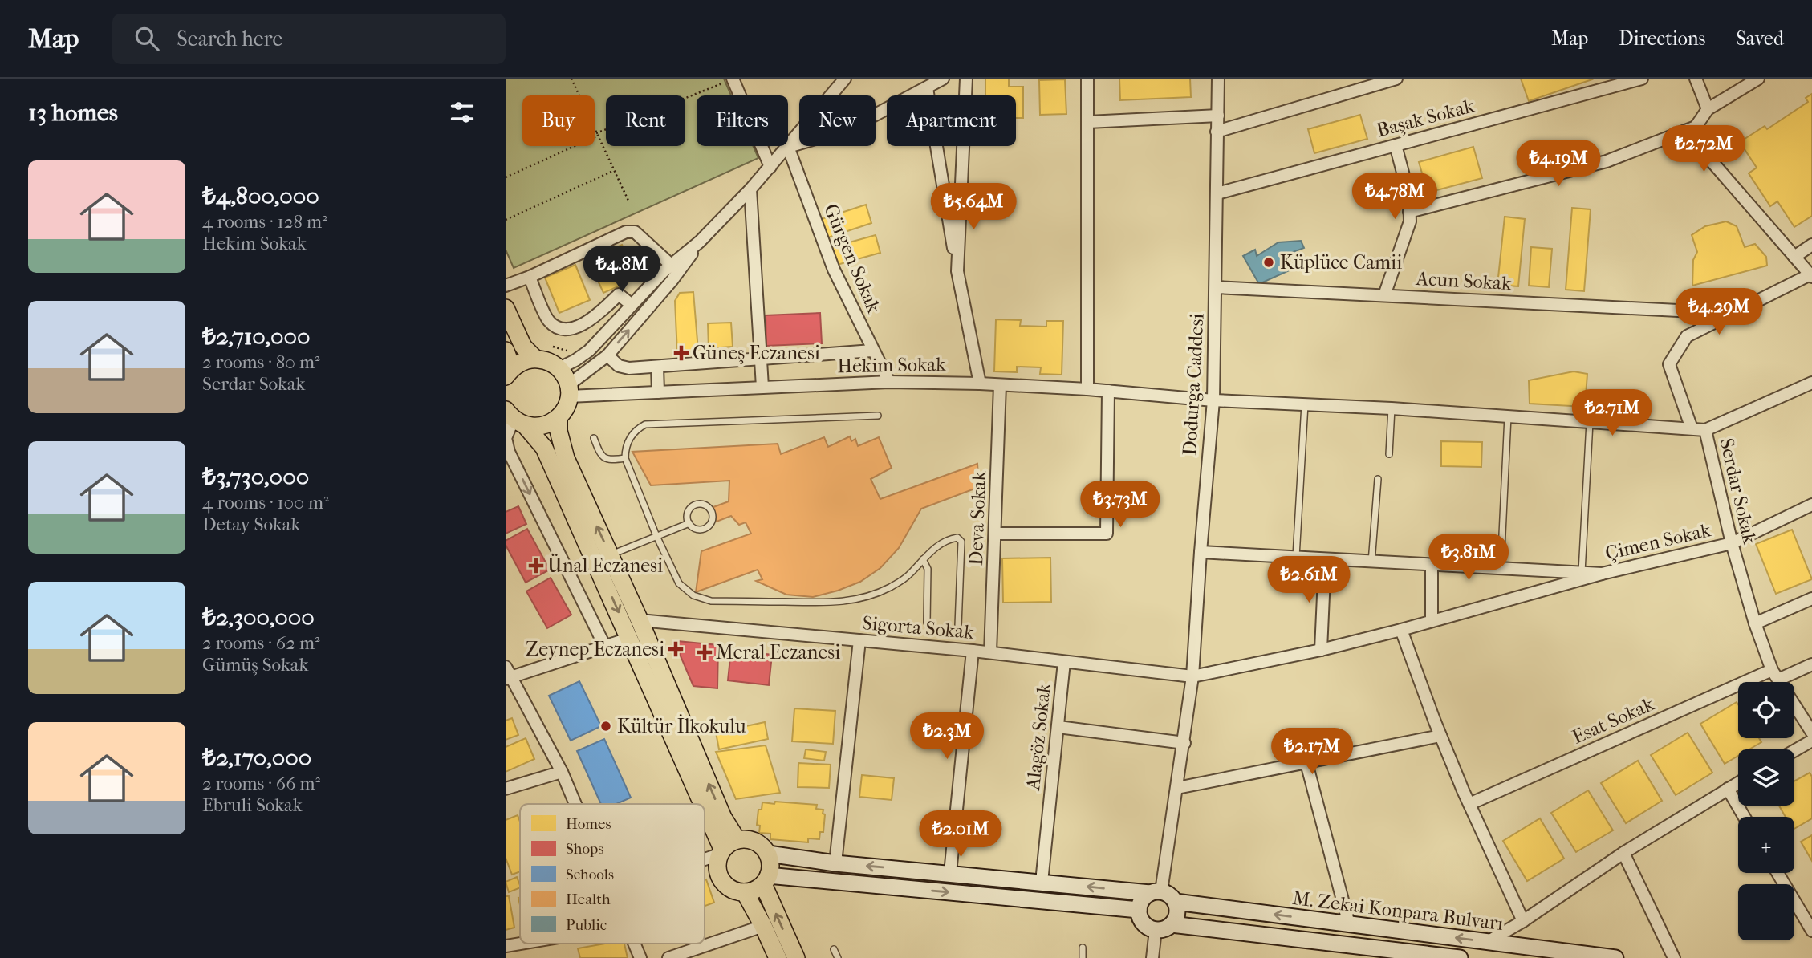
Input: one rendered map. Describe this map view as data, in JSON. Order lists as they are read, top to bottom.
{
  "streets": {
    "main road": ["M. Zekai Konpara Bulvarı"],
    "street": [
      "Başak Sokak",
      "Gürgen Sokak",
      "Acun Sokak",
      "Hekim Sokak",
      "Dodurga Caddesi",
      "Serdar Sokak",
      "Deva Sokak",
      "Çimen Sokak",
      "Sigorta Sokak",
      "Esat Sokak",
      "Alagöz Sokak"
    ]
  },
  "crossings": [
    ["Başak Sokak", "Dodurga Caddesi"],
    ["Gürgen Sokak", "Hekim Sokak"],
    ["Acun Sokak", "Dodurga Caddesi"],
    ["Hekim Sokak", "Dodurga Caddesi"],
    ["Hekim Sokak", "Serdar Sokak"],
    ["Hekim Sokak", "Deva Sokak"],
    ["Dodurga Caddesi", "Serdar Sokak"],
    ["Dodurga Caddesi", "Çimen Sokak"],
    ["Dodurga Caddesi", "Sigorta Sokak"],
    ["Dodurga Caddesi", "M. Zekai Konpara Bulvarı"],
    ["Serdar Sokak", "Çimen Sokak"],
    ["Serdar Sokak", "Esat Sokak"],
    ["Deva Sokak", "Sigorta Sokak"],
    ["Çimen Sokak", "Sigorta Sokak"],
    ["Sigorta Sokak", "Alagöz Sokak"]
  ],
  "places": {
    "other": ["Küplüce Camii", "Kültür İlkokulu"],
    "health": [
      "Güneş Eczanesi",
      "Ünal Eczanesi",
      "Zeynep Eczanesi",
      "Meral Eczanesi"
    ]
  },
  "legend": [
    "Homes",
    "Shops",
    "Schools",
    "Health",
    "Public"
  ],
  "page": {
    "header": "Map",
    "search": "Search here",
    "nav": ["Map", "Directions", "Saved"],
    "heading": "13 homes",
    "chip": [
      "Buy",
      "Rent",
      "Filters",
      "New",
      "Apartment"
    ],
    "price": [
      "₺2.72M",
      "₺4.19M",
      "₺4.78M",
      "₺5.64M",
      "₺4.8M",
      "₺4.29M",
      "₺2.71M",
      "₺3.73M",
      "₺3.81M",
      "₺2.61M",
      "₺2.3M",
      "₺2.17M",
      "₺2.01M"
    ],
    "list": [
      {
        "name": "₺4,800,000",
        "note": "4 rooms · 128 m² · Hekim Sokak"
      },
      {
        "name": "₺2,710,000",
        "note": "2 rooms · 80 m² · Serdar Sokak"
      },
      {
        "name": "₺3,730,000",
        "note": "4 rooms · 100 m² · Detay Sokak"
      },
      {
        "name": "₺2,300,000",
        "note": "2 rooms · 62 m² · Gümüş Sokak"
      },
      {
        "name": "₺2,170,000",
        "note": "2 rooms · 66 m² · Ebruli Sokak"
      }
    ],
    "map_buttons": ["+", "−"]
  }
}
